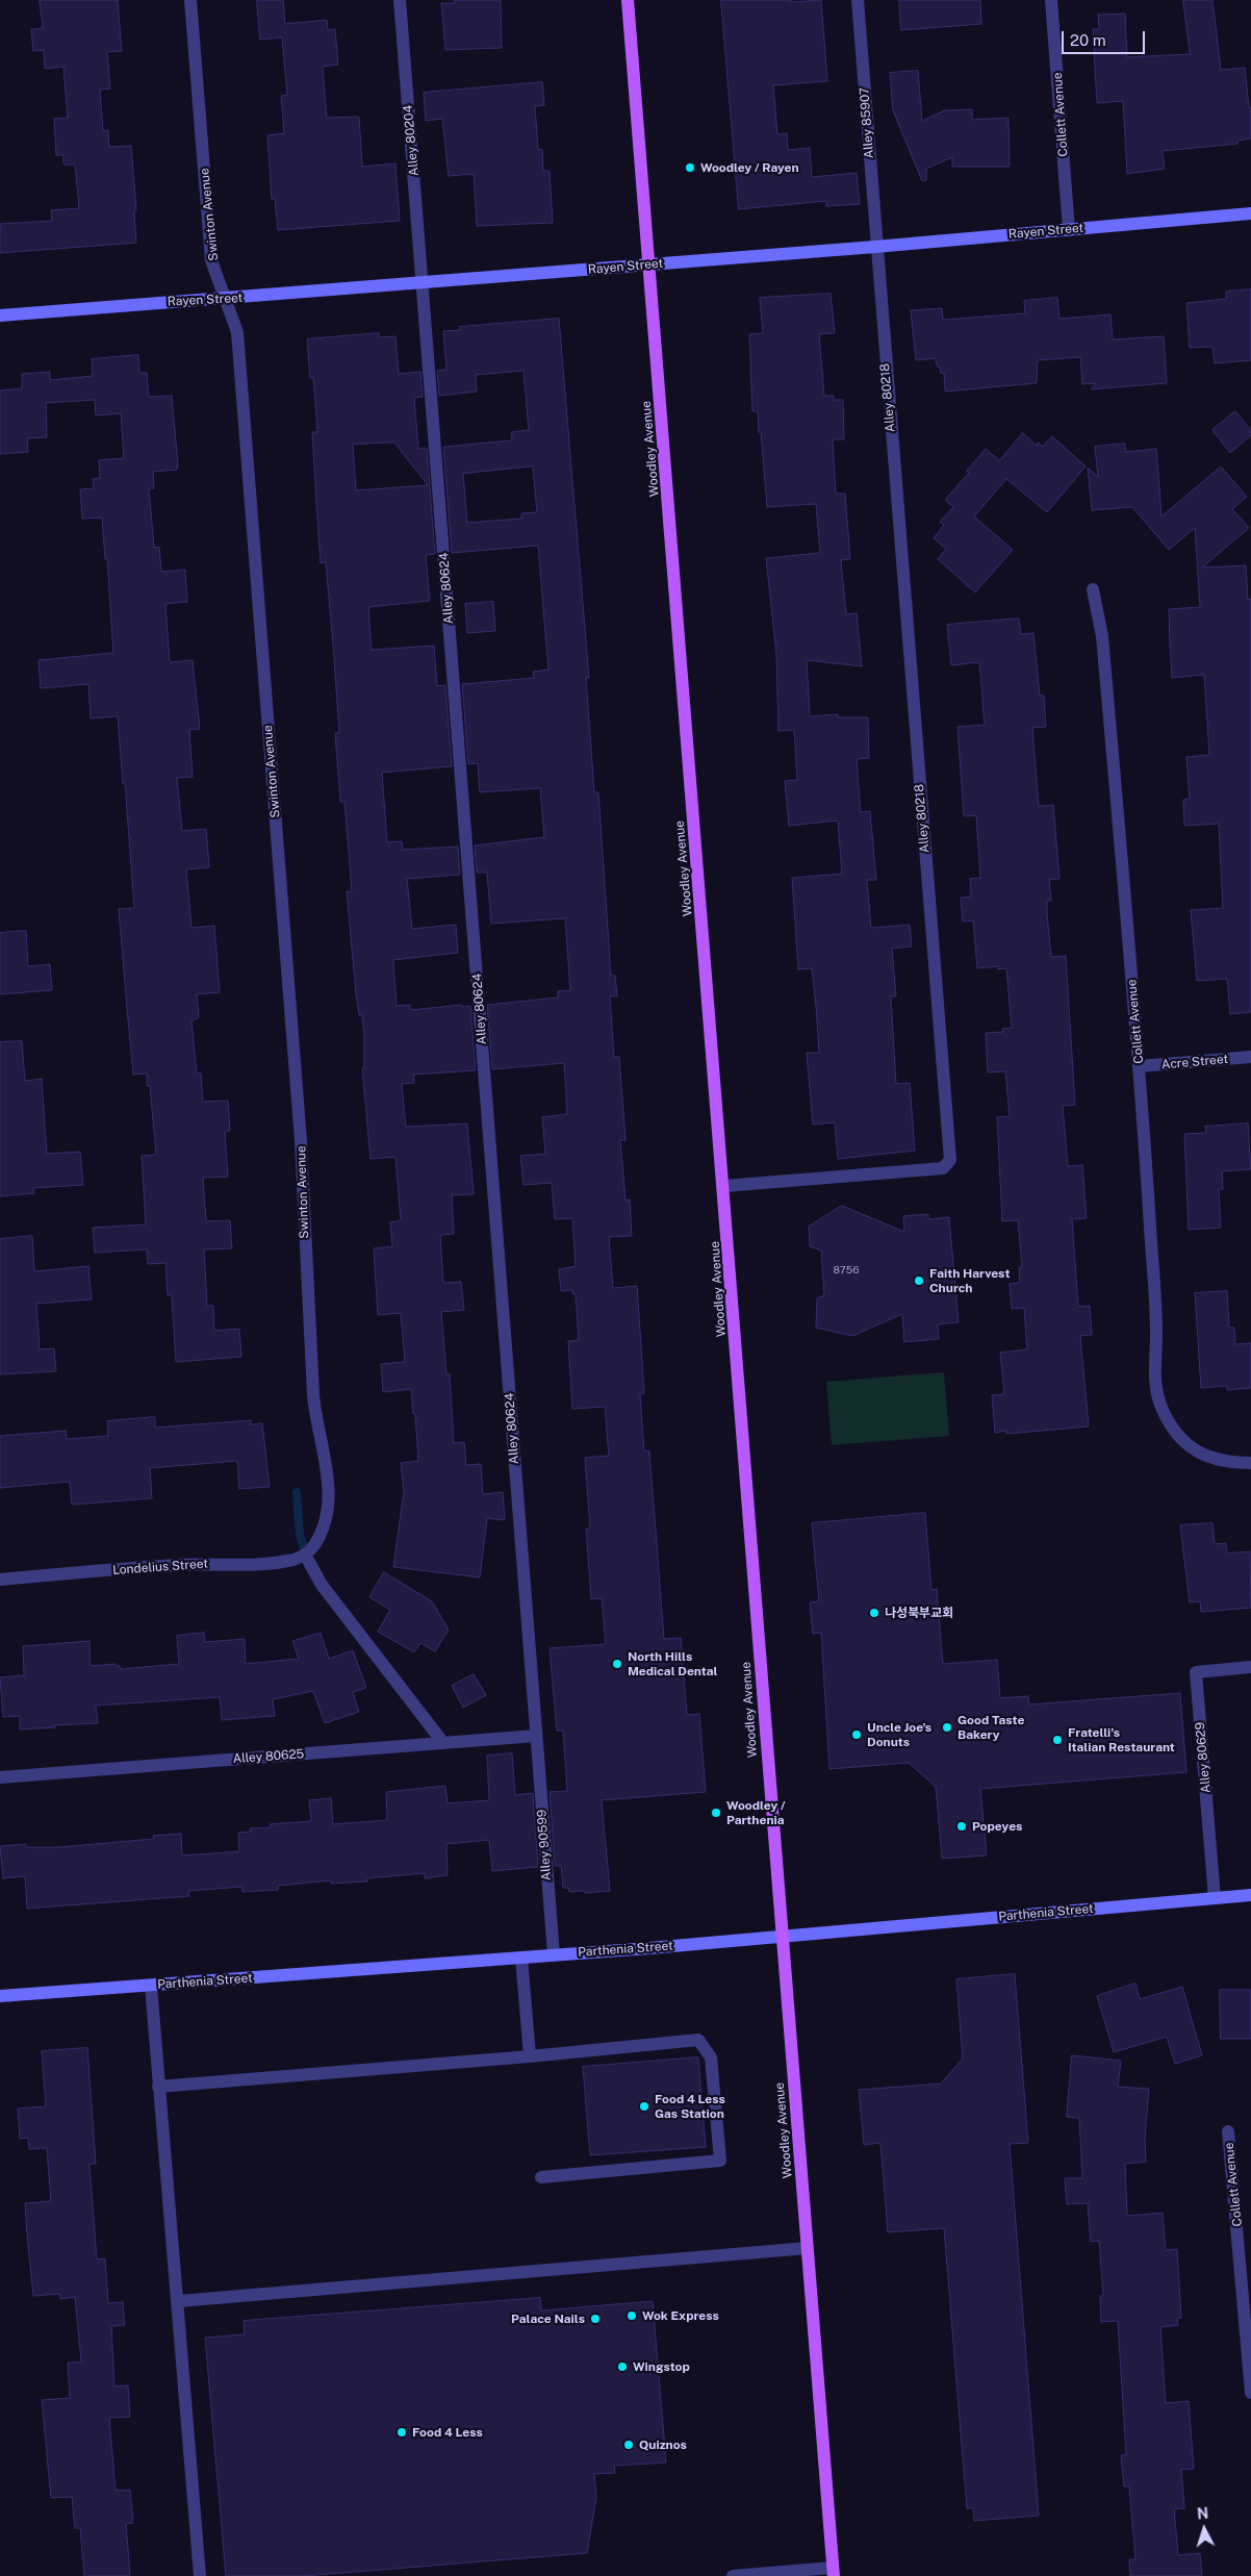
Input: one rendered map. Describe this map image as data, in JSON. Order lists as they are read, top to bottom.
{
  "streets": {
    "main road": ["Woodley Avenue"],
    "street": [
      "Collett Avenue",
      "Alley 85907",
      "Alley 80204",
      "Swinton Avenue",
      "Rayen Street",
      "Alley 80218",
      "Alley 80624",
      "Acre Street",
      "Londelius Street",
      "Alley 80625",
      "Alley 80629",
      "Alley 90599",
      "Parthenia Street"
    ]
  },
  "crossings": [
    ["Collett Avenue", "Rayen Street"],
    ["Collett Avenue", "Acre Street"],
    ["Alley 85907", "Rayen Street"],
    ["Alley 85907", "Alley 80218"],
    ["Alley 80204", "Rayen Street"],
    ["Alley 80204", "Alley 80624"],
    ["Swinton Avenue", "Rayen Street"],
    ["Swinton Avenue", "Londelius Street"],
    ["Rayen Street", "Alley 80218"],
    ["Rayen Street", "Woodley Avenue"],
    ["Rayen Street", "Alley 80624"],
    ["Alley 80218", "Woodley Avenue"],
    ["Woodley Avenue", "Parthenia Street"],
    ["Alley 80624", "Alley 80625"],
    ["Alley 80624", "Alley 90599"],
    ["Alley 80625", "Alley 90599"],
    ["Alley 80629", "Parthenia Street"],
    ["Alley 90599", "Parthenia Street"]
  ],
  "places": [
    "Woodley / Rayen",
    "Faith Harvest Church",
    "나성북부교회",
    "North Hills Medical Dental",
    "Good Taste Bakery",
    "Uncle Joe's Donuts",
    "Fratelli's Italian Restaurant",
    "Woodley / Parthenia",
    "Popeyes",
    "Food 4 Less Gas Station",
    "Wok Express",
    "Palace Nails",
    "Wingstop",
    "Food 4 Less",
    "Quiznos"
  ],
  "house_numbers": ["8756"],
  "scale_bar": "20 m",
  "north": "top"
}
